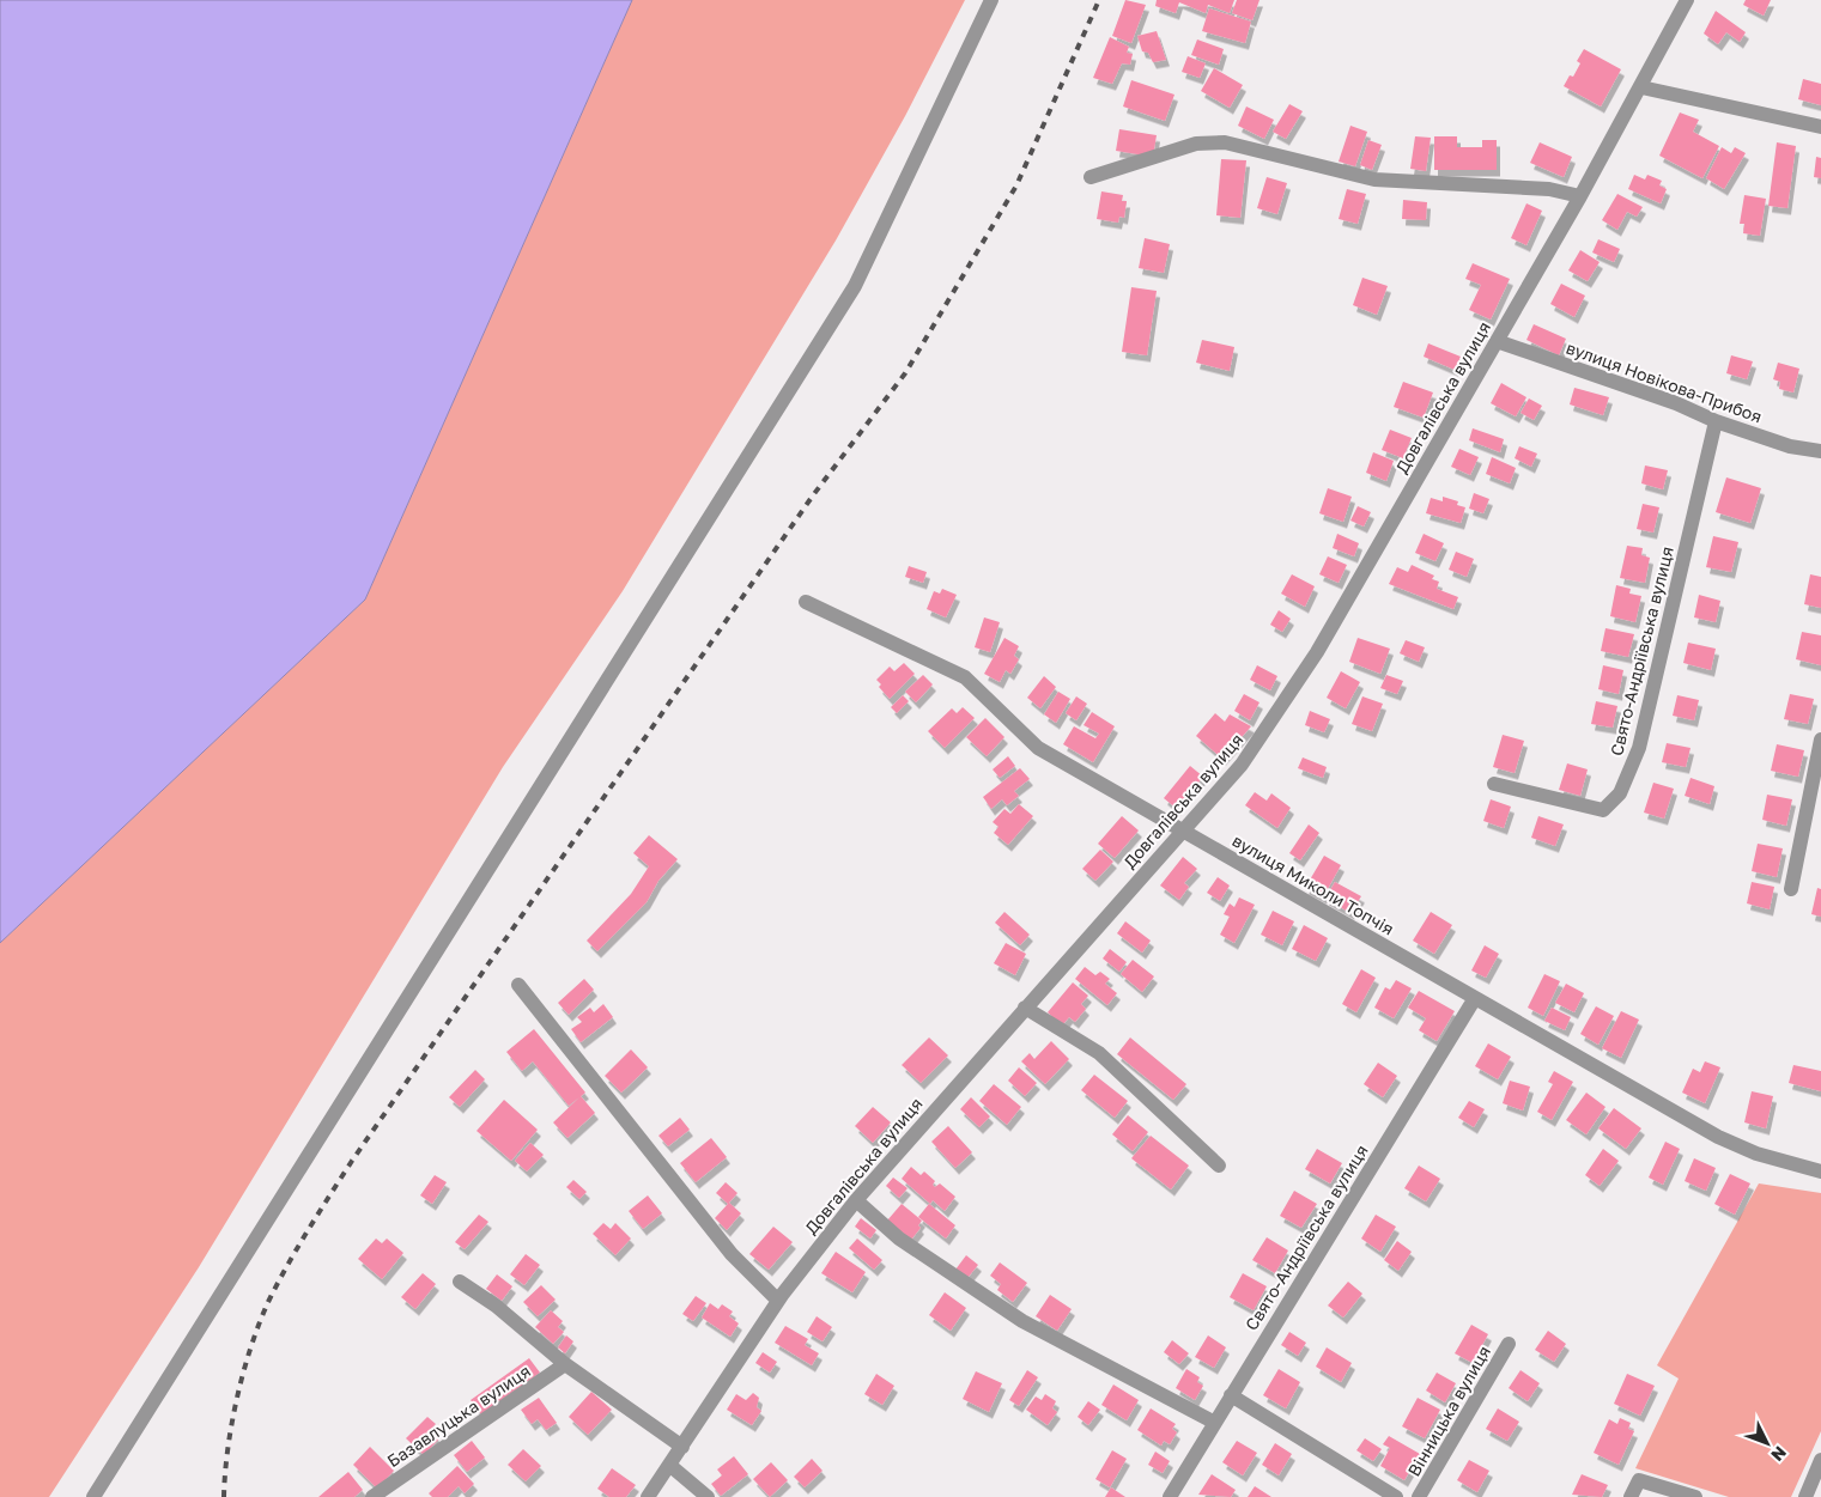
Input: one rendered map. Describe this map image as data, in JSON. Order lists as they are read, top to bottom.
{
  "streets": {
    "street": [
      "вулиця Новікова-Прибоя",
      "Довгалівська вулиця",
      "Свято-Андріївська вулиця",
      "вулиця Миколи Топчія",
      "Вінницька вулиця",
      "Базавлуцька вулиця"
    ]
  },
  "crossings": [
    ["вулиця Новікова-Прибоя", "Довгалівська вулиця"],
    ["вулиця Новікова-Прибоя", "Свято-Андріївська вулиця"],
    ["Довгалівська вулиця", "вулиця Миколи Топчія"],
    ["Свято-Андріївська вулиця", "вулиця Миколи Топчія"]
  ],
  "north": "bottom right"
}
